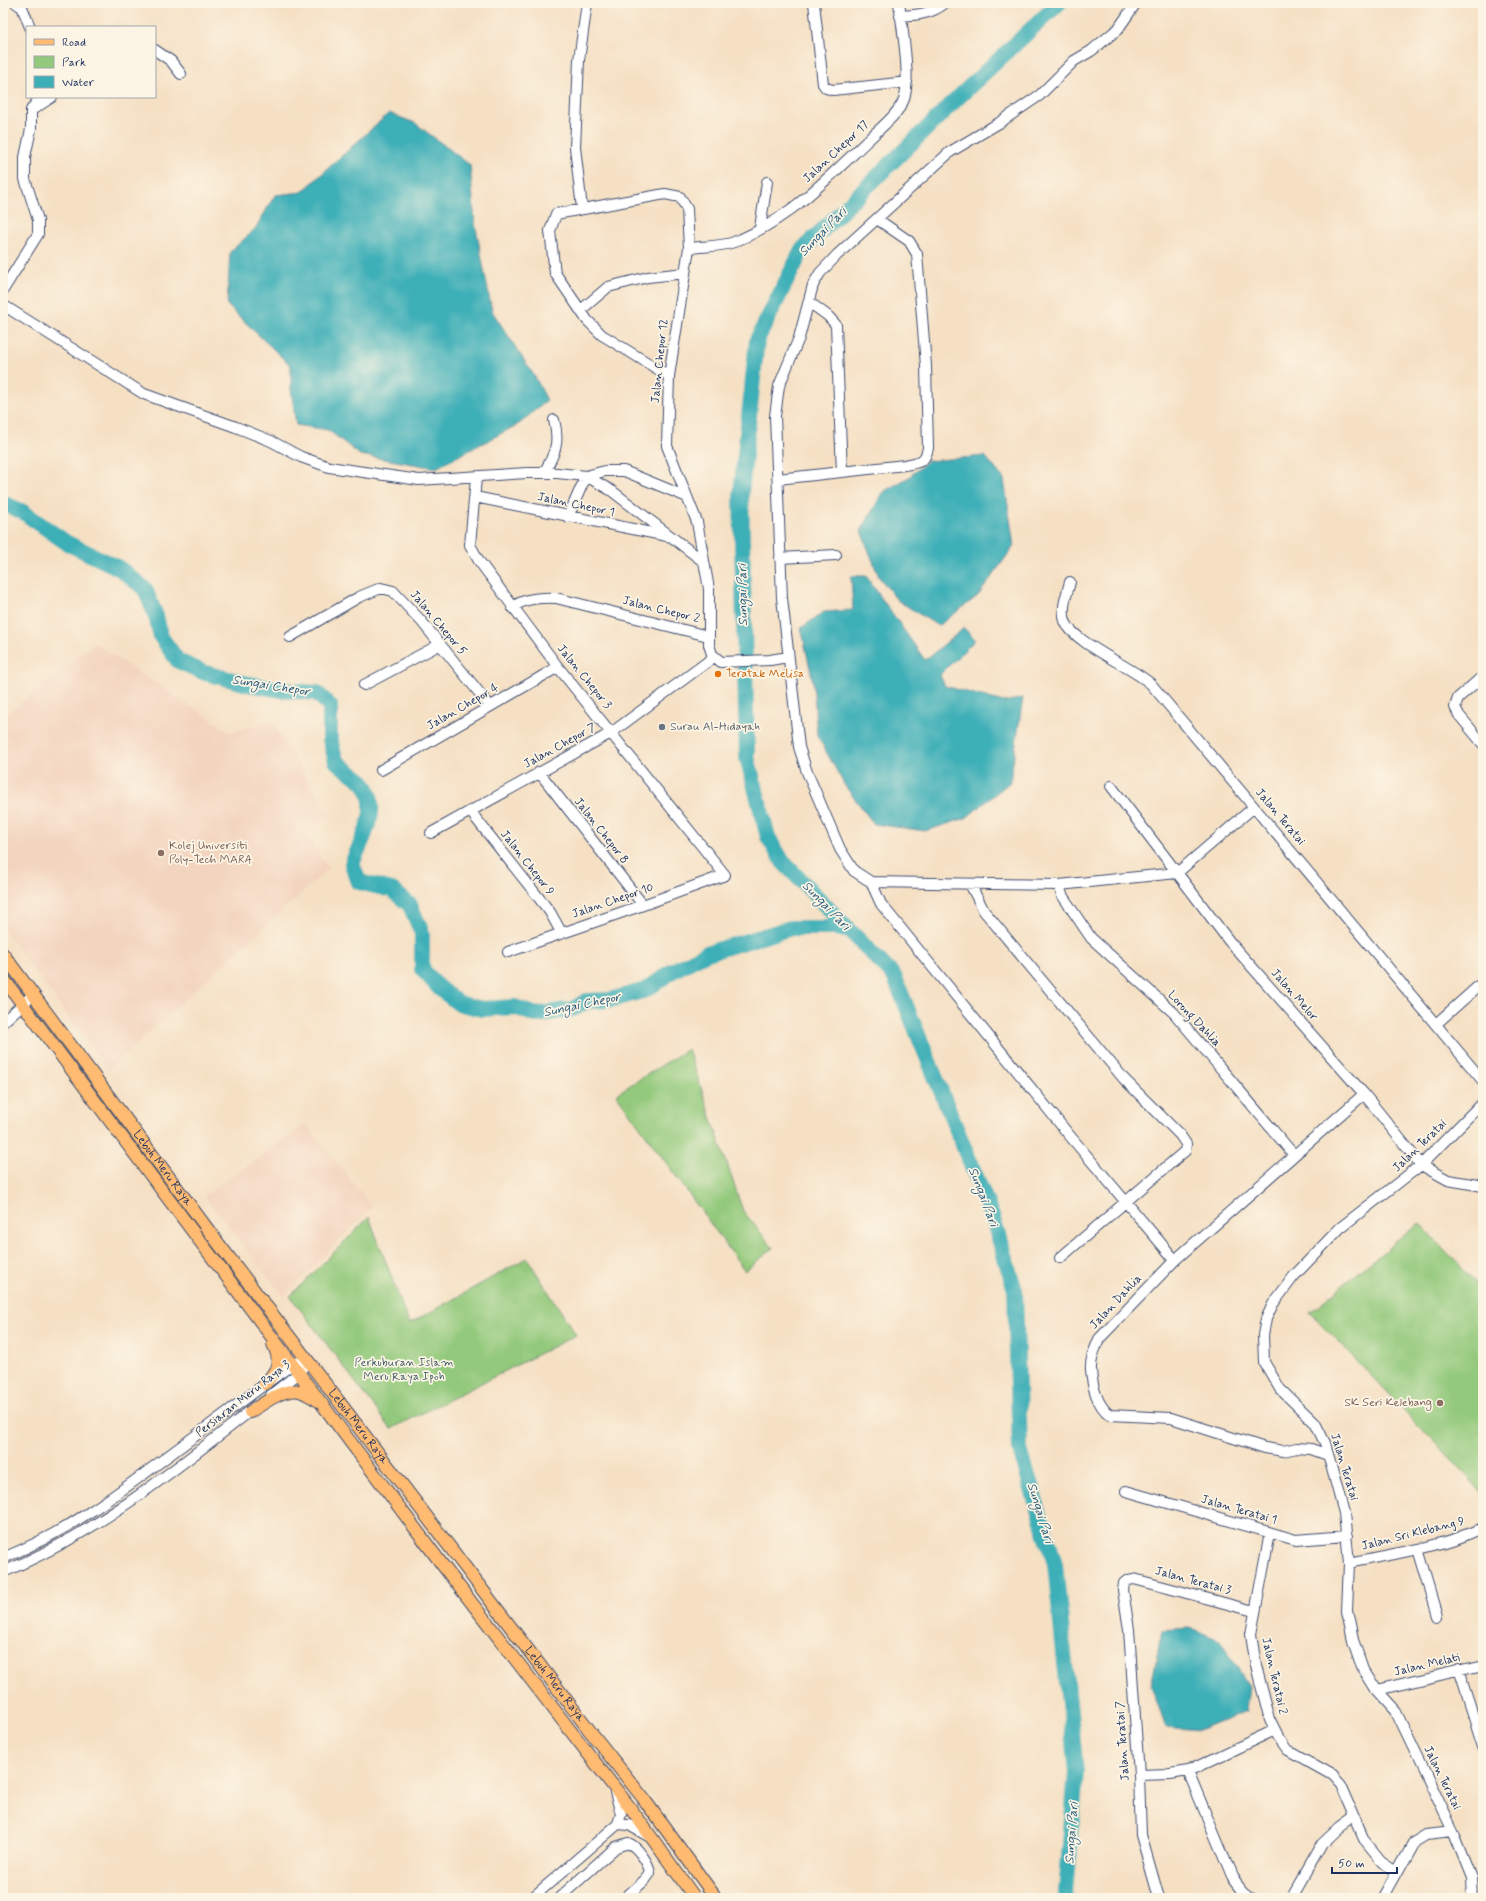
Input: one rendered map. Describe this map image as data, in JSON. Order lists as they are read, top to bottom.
{
  "streets": {
    "main road": ["Lebuh Meru Raya"],
    "street": [
      "Jalan Chepor 17",
      "Jalan Chepor 12",
      "Jalan Chepor 1",
      "Jalan Chepor 2",
      "Jalan Chepor 5",
      "Jalan Chepor 3",
      "Jalan Chepor 4",
      "Jalan Chepor 7",
      "Jalan Teratai",
      "Jalan Chepor 8",
      "Jalan Chepor 9",
      "Jalan Chepor 10",
      "Jalan Melor",
      "Lorong Dahlia",
      "Jalan Dahlia",
      "Persiaran Meru Raya 3",
      "Jalan Teratai 1",
      "Jalan Sri Klebang 9",
      "Jalan Teratai 3",
      "Jalan Melati",
      "Jalan Teratai 2",
      "Jalan Teratai 7"
    ]
  },
  "crossings": [
    ["Jalan Chepor 17", "Jalan Chepor 12"],
    ["Jalan Chepor 12", "Jalan Chepor 1"],
    ["Jalan Chepor 12", "Jalan Chepor 2"],
    ["Jalan Chepor 1", "Jalan Chepor 3"],
    ["Jalan Chepor 2", "Jalan Chepor 3"],
    ["Jalan Chepor 2", "Jalan Chepor 7"],
    ["Jalan Chepor 5", "Jalan Chepor 4"],
    ["Jalan Chepor 3", "Jalan Chepor 4"],
    ["Jalan Chepor 3", "Jalan Chepor 7"],
    ["Jalan Chepor 3", "Jalan Chepor 10"],
    ["Jalan Chepor 7", "Jalan Chepor 8"],
    ["Jalan Chepor 7", "Jalan Chepor 9"],
    ["Jalan Teratai", "Jalan Melor"],
    ["Jalan Teratai", "Jalan Dahlia"],
    ["Jalan Teratai", "Jalan Teratai 1"],
    ["Jalan Teratai", "Jalan Sri Klebang 9"],
    ["Jalan Teratai", "Jalan Melati"],
    ["Jalan Chepor 8", "Jalan Chepor 10"],
    ["Jalan Chepor 9", "Jalan Chepor 10"],
    ["Jalan Melor", "Jalan Dahlia"],
    ["Lorong Dahlia", "Jalan Dahlia"],
    ["Lebuh Meru Raya", "Persiaran Meru Raya 3"],
    ["Jalan Teratai 1", "Jalan Teratai 2"],
    ["Jalan Teratai 3", "Jalan Teratai 2"],
    ["Jalan Teratai 3", "Jalan Teratai 7"]
  ],
  "water": ["Sungai Pari", "Sungai Chepor"],
  "parks": ["Perkuburan Islam Meru Raya Ipoh"],
  "places": [
    "Teratak Melisa",
    "Surau Al-Hidayah",
    "Kolej Universiti Poly-Tech MARA",
    "SK Seri Kelebang"
  ],
  "legend": ["Road", "Park", "Water"],
  "scale_bar": "50 m"
}
